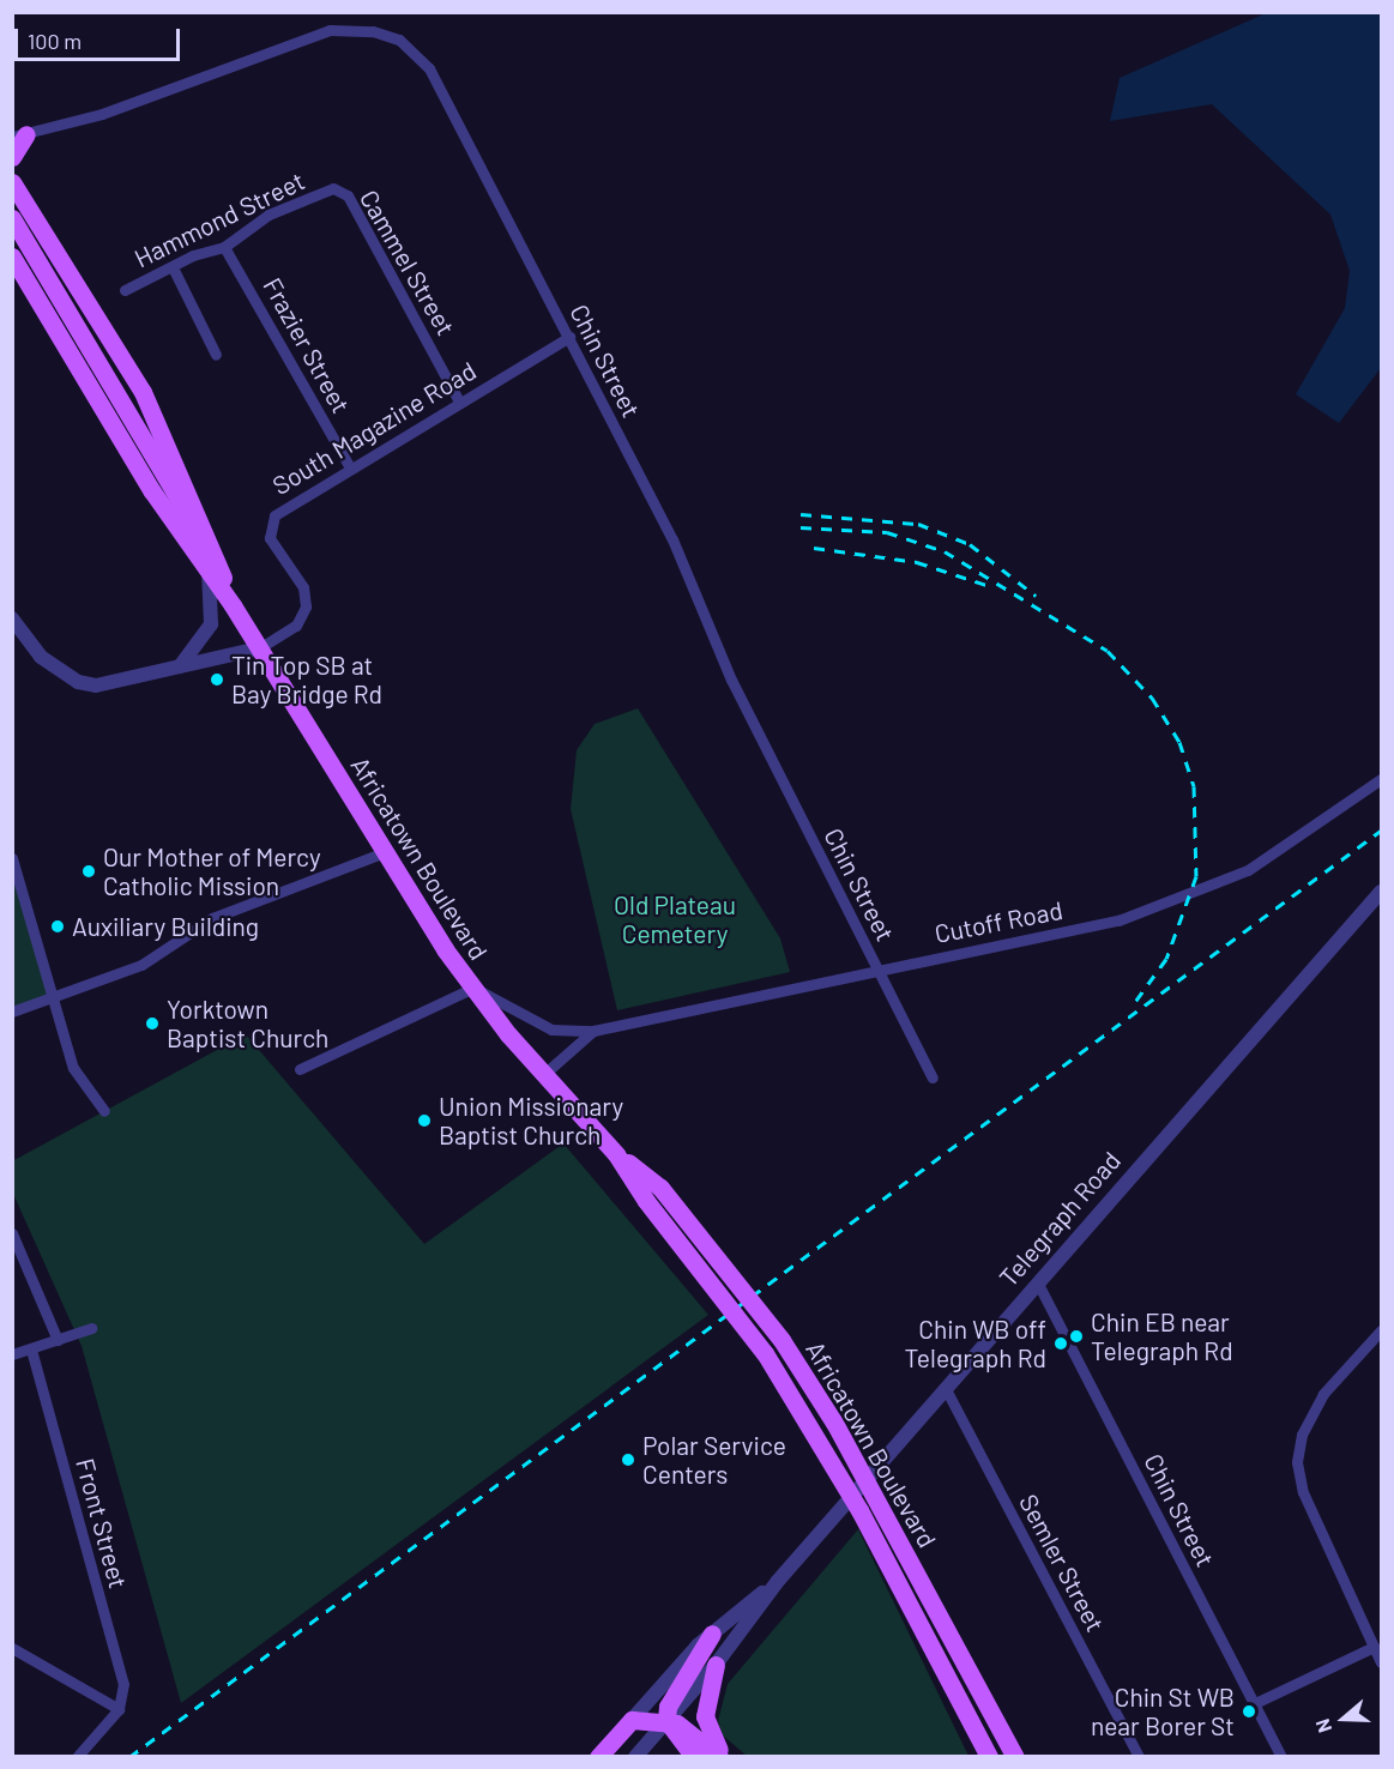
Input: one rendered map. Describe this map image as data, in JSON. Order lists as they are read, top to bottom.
{
  "streets": {
    "main road": ["Africatown Boulevard", "Telegraph Road"],
    "street": [
      "Hammond Street",
      "Cammel Street",
      "Frazier Street",
      "Chin Street",
      "South Magazine Road",
      "Cutoff Road",
      "Front Street",
      "Semler Street"
    ]
  },
  "crossings": [
    ["Hammond Street", "Cammel Street"],
    ["Hammond Street", "Frazier Street"],
    ["Cammel Street", "South Magazine Road"],
    ["Frazier Street", "South Magazine Road"],
    ["Chin Street", "South Magazine Road"],
    ["Chin Street", "Cutoff Road"],
    ["Chin Street", "Telegraph Road"],
    ["South Magazine Road", "Africatown Boulevard"],
    ["Africatown Boulevard", "Cutoff Road"],
    ["Telegraph Road", "Semler Street"]
  ],
  "parks": ["Old Plateau Cemetery"],
  "places": [
    "Tin Top SB at Bay Bridge Rd",
    "Our Mother of Mercy Catholic Mission",
    "Auxiliary Building",
    "Yorktown Baptist Church",
    "Union Missionary Baptist Church",
    "Chin EB near Telegraph Rd",
    "Chin WB off Telegraph Rd",
    "Polar Service Centers",
    "Chin St WB near Borer St"
  ],
  "scale_bar": "100 m",
  "north": "left"
}
